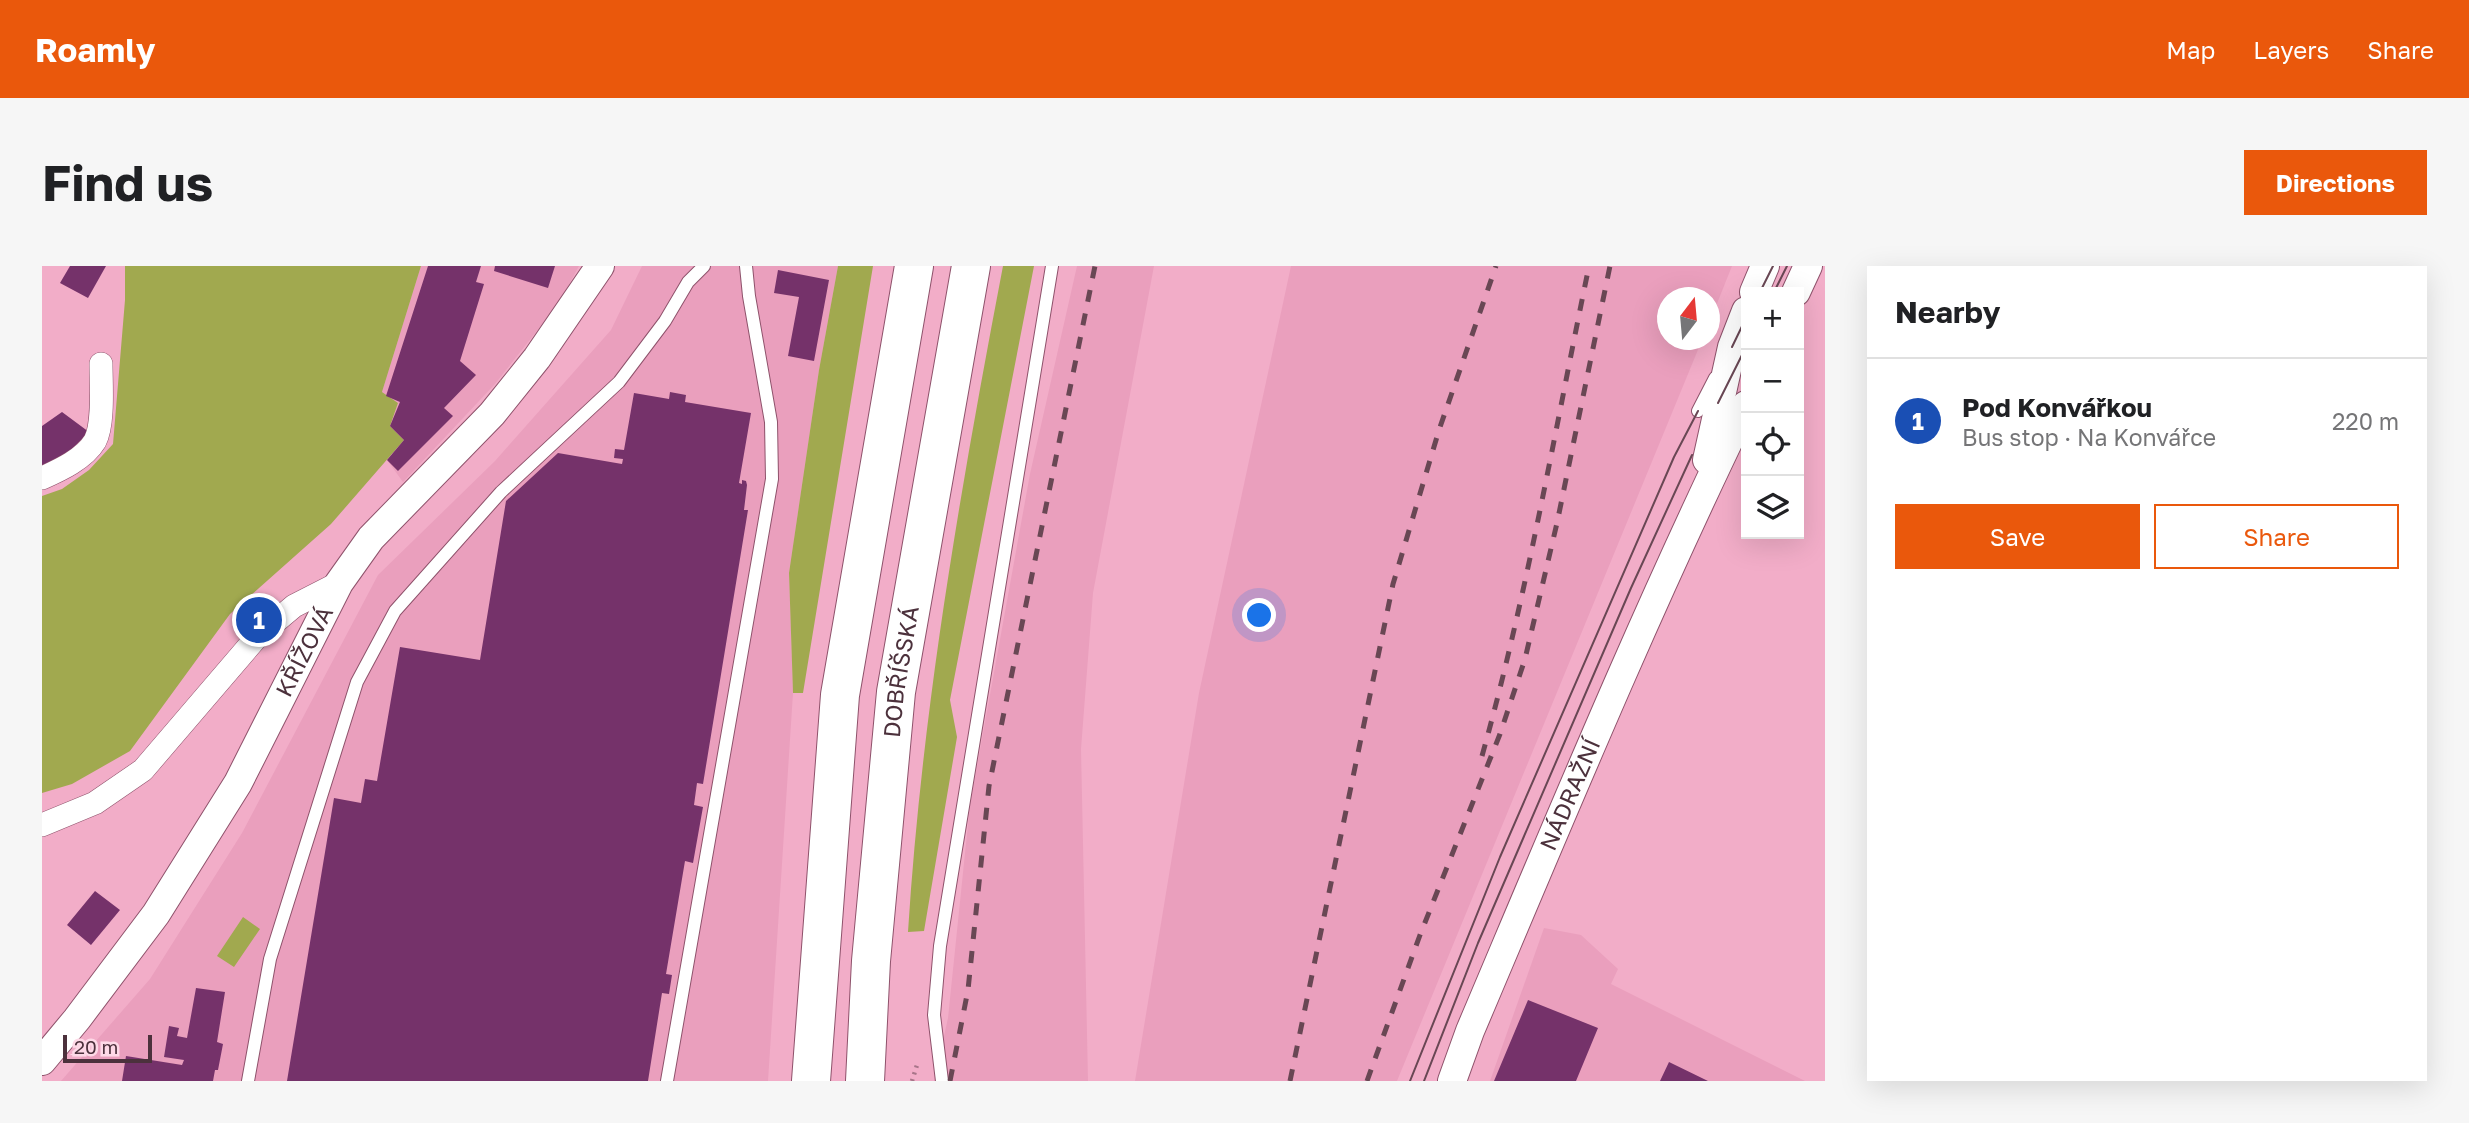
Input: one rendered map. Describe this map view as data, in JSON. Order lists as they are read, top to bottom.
{
  "streets": {
    "highway": ["DOBŘÍŠSKÁ"],
    "street": ["KŘÍŽOVÁ", "NÁDRAŽNÍ"]
  },
  "scale_bar": "20 m",
  "north": "top",
  "page": {
    "header": "Roamly",
    "nav": ["Map", "Layers", "Share"],
    "buttons": [
      "Directions",
      ["Save", "Share"]
    ],
    "title": "Find us",
    "heading": "Nearby",
    "map_buttons": ["+", "−"],
    "list": [
      {
        "mark": "1",
        "name": "Pod Konvářkou",
        "note": "Bus stop · Na Konvářce",
        "value": "220 m"
      }
    ],
    "pins": "1",
    "scale": "20 m"
  }
}
